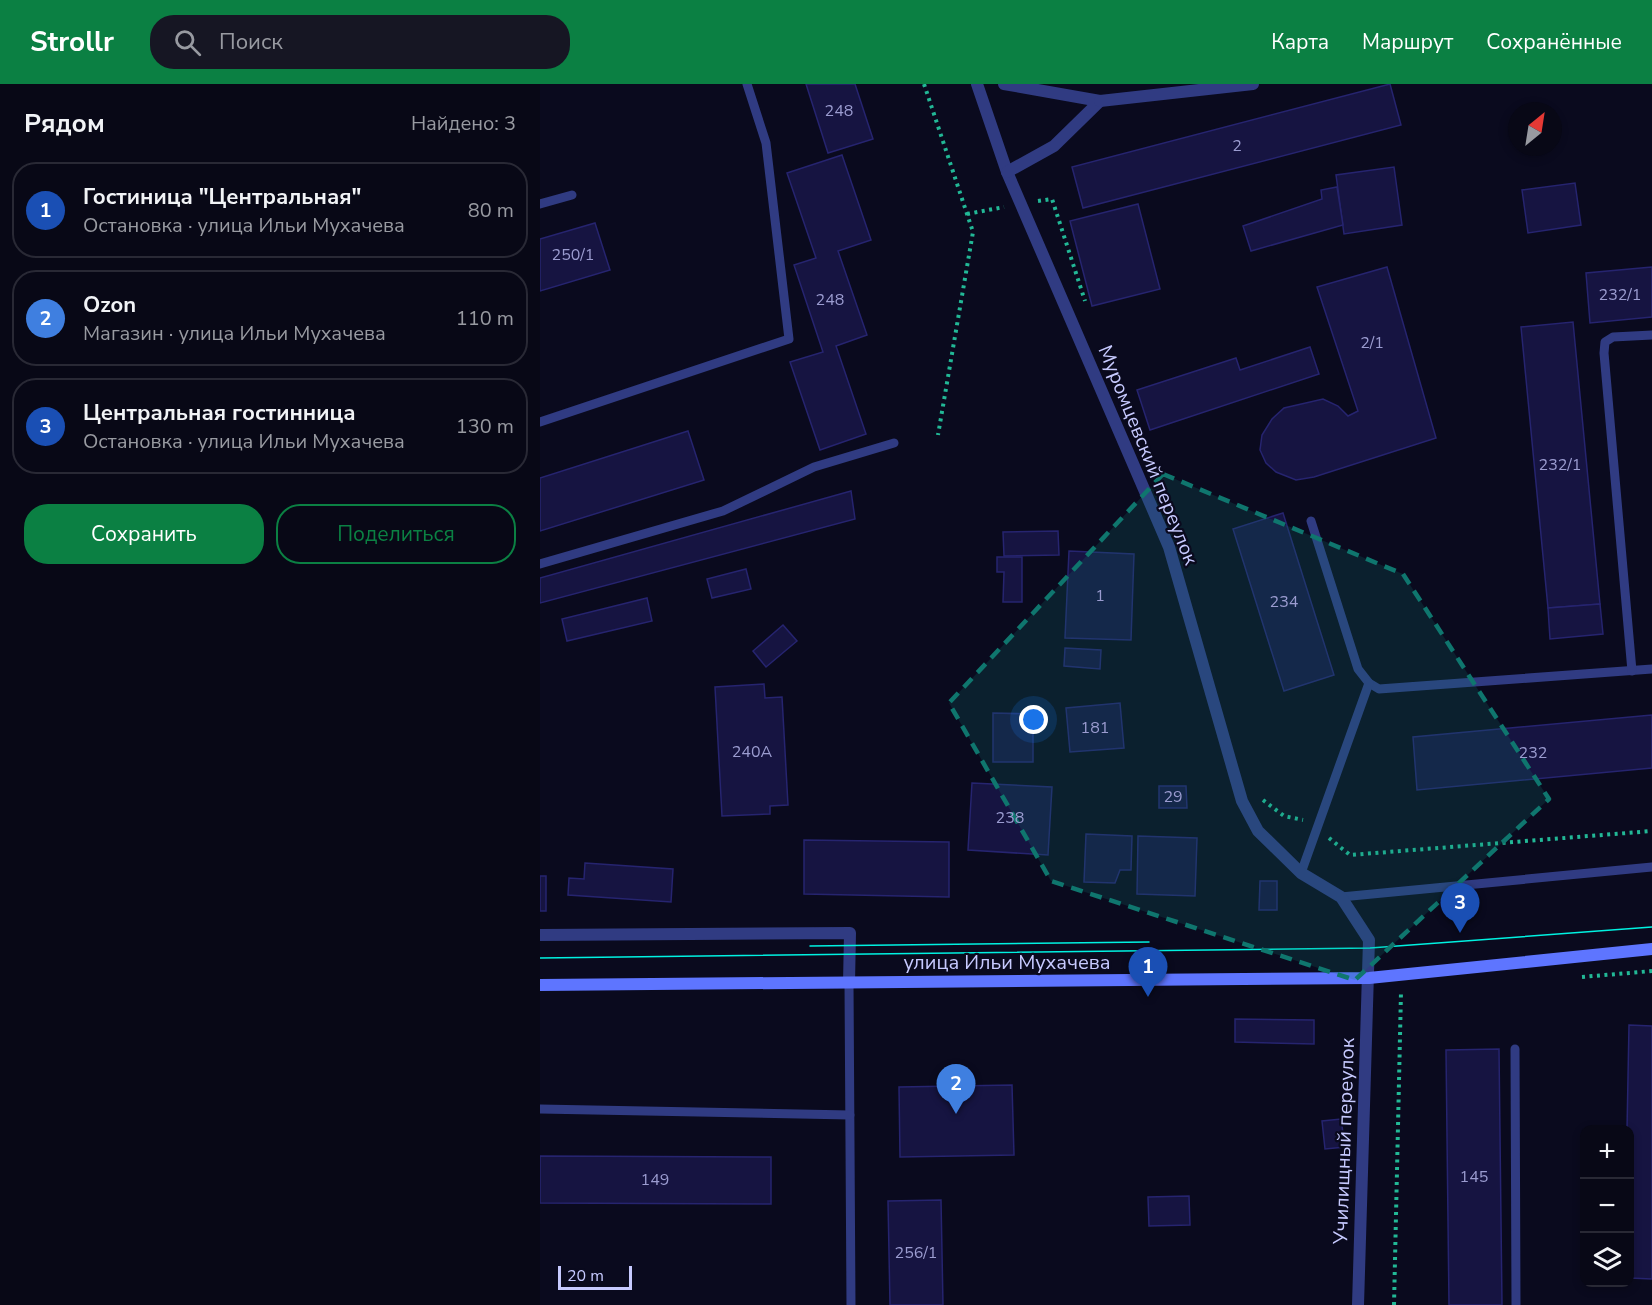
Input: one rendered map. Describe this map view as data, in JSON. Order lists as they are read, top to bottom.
{
  "streets": {
    "main road": ["улица Ильи Мухачева"],
    "street": ["Муромцевский переулок", "Училищный переулок"]
  },
  "crossings": [
    ["Муромцевский переулок", "улица Ильи Мухачева"],
    ["Муромцевский переулок", "Училищный переулок"],
    ["улица Ильи Мухачева", "Училищный переулок"]
  ],
  "house_numbers": [
    "248",
    "2",
    "250/1",
    "232/1",
    "248",
    "2/1",
    "232/1",
    "1",
    "234",
    "181",
    "240А",
    "232",
    "29",
    "238",
    "145",
    "149",
    "256/1"
  ],
  "scale_bar": "20 m",
  "north": "top right",
  "page": {
    "header": "Strollr",
    "search": "Поиск",
    "nav": ["Карта", "Маршрут", "Сохранённые"],
    "heading": ["Рядом", "Найдено: 3"],
    "list": [
      {
        "mark": "1",
        "name": "Гостиница \"Центральная\"",
        "note": "Остановка · улица Ильи Мухачева",
        "value": "80 m"
      },
      {
        "mark": "2",
        "name": "Ozon",
        "note": "Магазин · улица Ильи Мухачева",
        "value": "110 m"
      },
      {
        "mark": "3",
        "name": "Центральная гостинница",
        "note": "Остановка · улица Ильи Мухачева",
        "value": "130 m"
      }
    ],
    "buttons": ["Сохранить", "Поделиться"],
    "pins": ["3", "1", "2"],
    "map_buttons": ["+", "−"],
    "scale": "20 m"
  }
}
